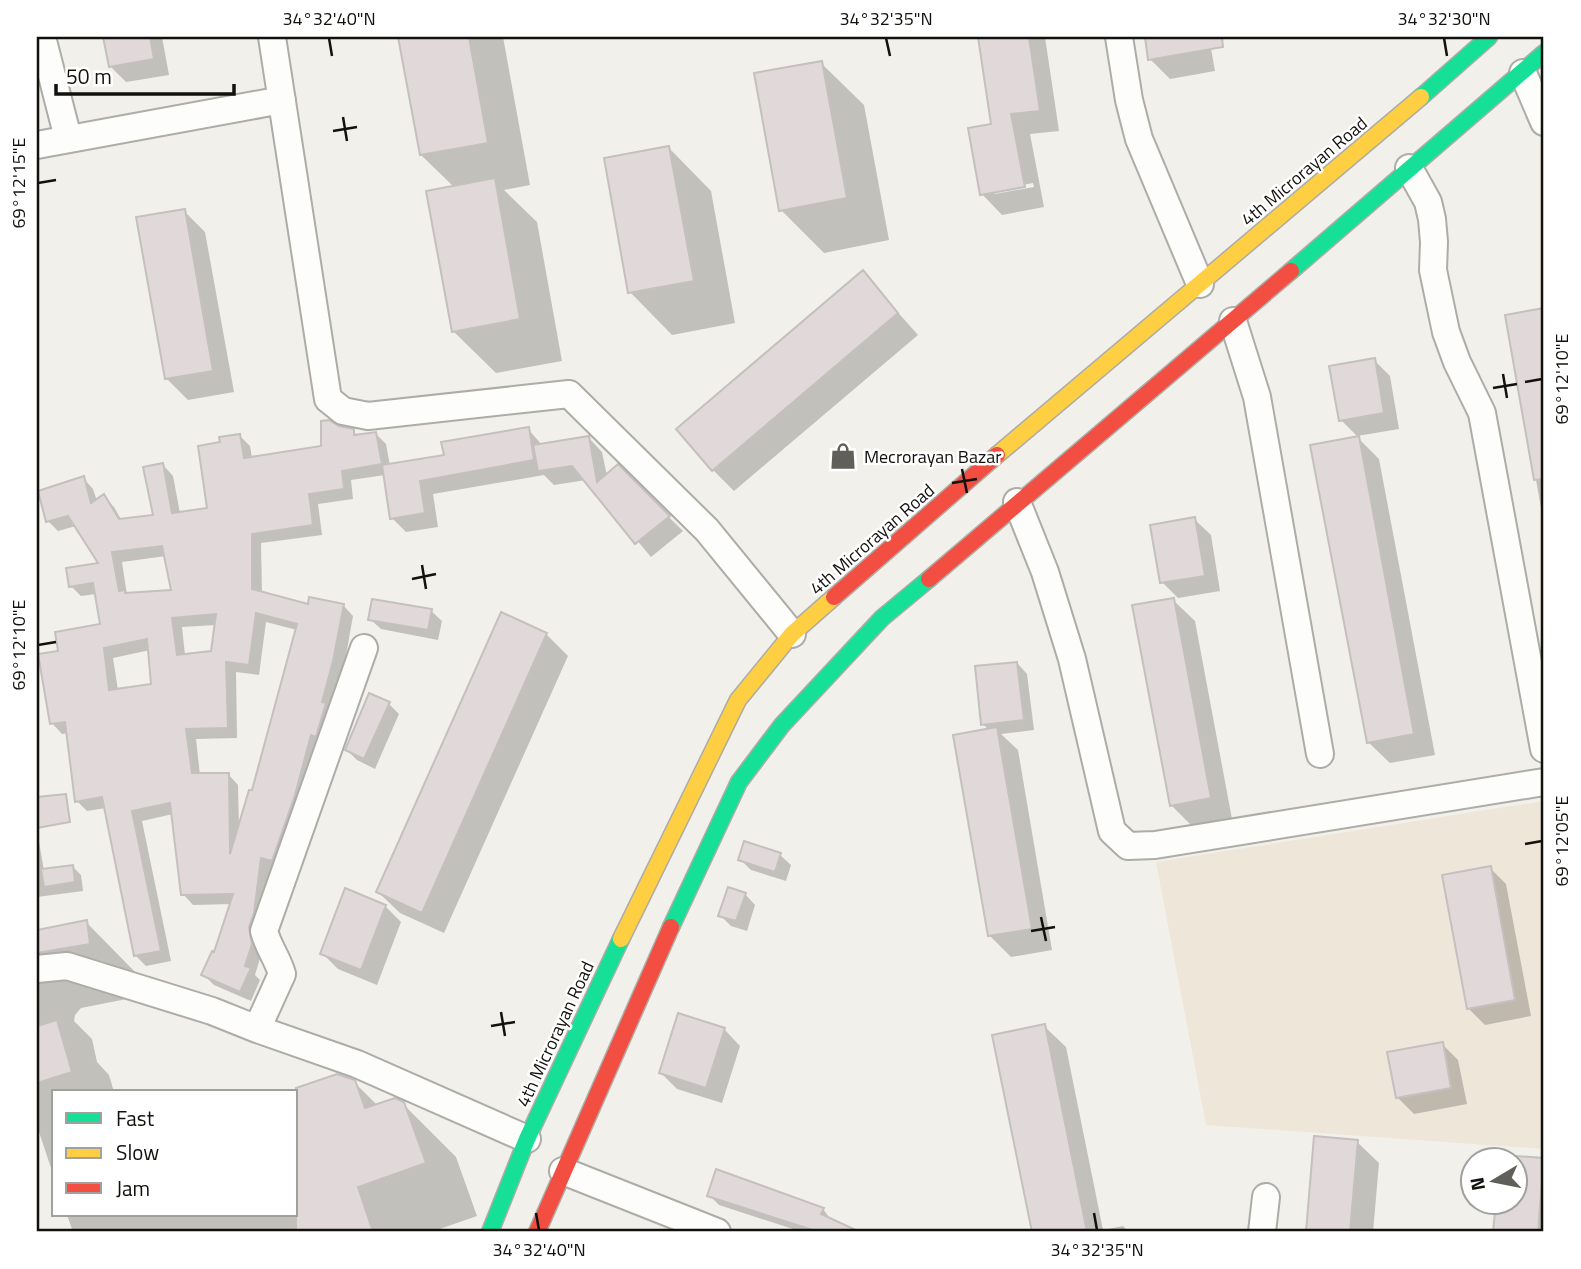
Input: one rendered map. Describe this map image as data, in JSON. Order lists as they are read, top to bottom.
{
  "streets": {
    "main road": ["4th Microrayan Road"]
  },
  "places": {
    "shop": ["Mecrorayan Bazar"]
  },
  "legend": ["Fast", "Slow", "Jam"],
  "scale_bar": "50 m",
  "north": "left",
  "coordinates": [
    "34°32'40\"N",
    "34°32'35\"N",
    "34°32'30\"N",
    "69°12'15\"E",
    "69°12'10\"E",
    "69°12'05\"E"
  ]
}
